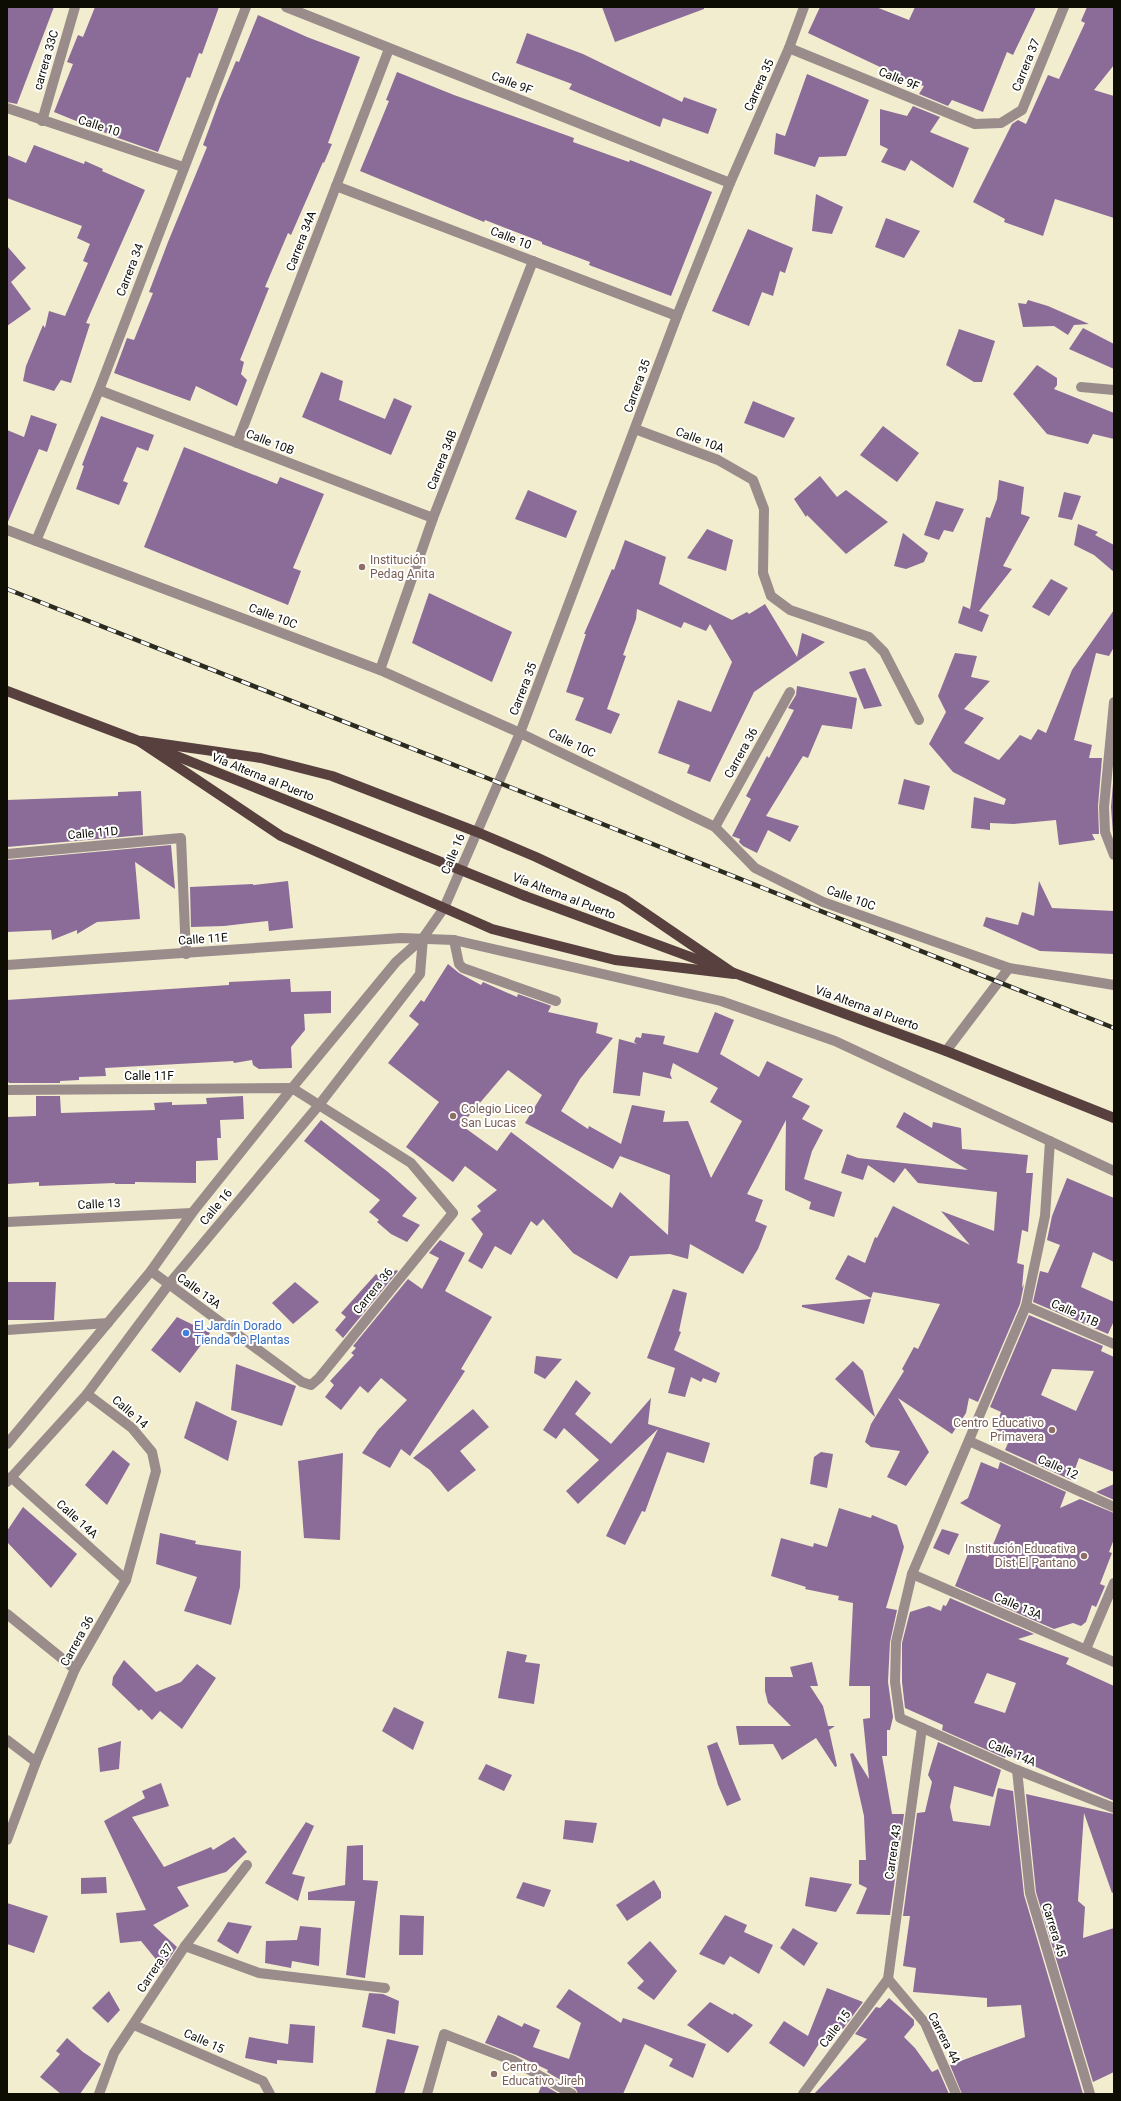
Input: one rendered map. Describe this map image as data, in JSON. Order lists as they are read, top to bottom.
{
  "streets": {
    "main road": ["Vía Alterna al Puerto"],
    "street": [
      "carrera 33C",
      "Carrera 37",
      "Calle 9F",
      "Carrera 35",
      "Calle 10",
      "Carrera 34A",
      "Carrera 34",
      "Calle 10A",
      "Calle 10B",
      "Carrera 34B",
      "Calle 10C",
      "Carrera 36",
      "Calle 11D",
      "Calle 16",
      "Calle 11E",
      "Calle 11F",
      "Calle 13",
      "Calle 13A",
      "Calle 11B",
      "Calle 14",
      "Calle 12",
      "Calle 14A",
      "Carrera 43",
      "Carrera 45",
      "Calle 15",
      "Carrera 44"
    ]
  },
  "crossings": [
    ["carrera 33C", "Calle 10"],
    ["Carrera 37", "Calle 9F"],
    ["Carrera 37", "Calle 15"],
    ["Calle 9F", "Carrera 35"],
    ["Calle 9F", "Carrera 34A"],
    ["Carrera 35", "Calle 10"],
    ["Carrera 35", "Calle 10A"],
    ["Carrera 35", "Calle 10C"],
    ["Carrera 35", "Calle 16"],
    ["Calle 10", "Carrera 34A"],
    ["Calle 10", "Carrera 34"],
    ["Calle 10", "Carrera 34B"],
    ["Carrera 34A", "Calle 10B"],
    ["Carrera 34", "Calle 10B"],
    ["Carrera 34", "Calle 10C"],
    ["Calle 10B", "Carrera 34B"],
    ["Carrera 34B", "Calle 10C"],
    ["Calle 10C", "Carrera 36"],
    ["Carrera 36", "Calle 16"],
    ["Carrera 36", "Calle 13A"],
    ["Carrera 36", "Calle 14"],
    ["Carrera 36", "Calle 14A"],
    ["Calle 11D", "Calle 11E"],
    ["Calle 16", "Calle 11E"],
    ["Calle 16", "Calle 11F"],
    ["Calle 16", "Calle 13"],
    ["Calle 16", "Calle 13A"],
    ["Calle 16", "Calle 14"],
    ["Calle 16", "Calle 14A"],
    ["Calle 13A", "Calle 14A"],
    ["Calle 14A", "Carrera 43"],
    ["Calle 14A", "Carrera 45"],
    ["Carrera 43", "Calle 15"],
    ["Carrera 43", "Carrera 44"],
    ["Calle 15", "Carrera 44"]
  ],
  "places": [
    "Institución Pedag Anita",
    "Colegio Liceo San Lucas",
    "El Jardín Dorado Tienda de Plantas",
    "Centro Educativo Primavera",
    "Institución Educativa Dist El Pantano",
    "Centro Educativo Jireh"
  ]
}
